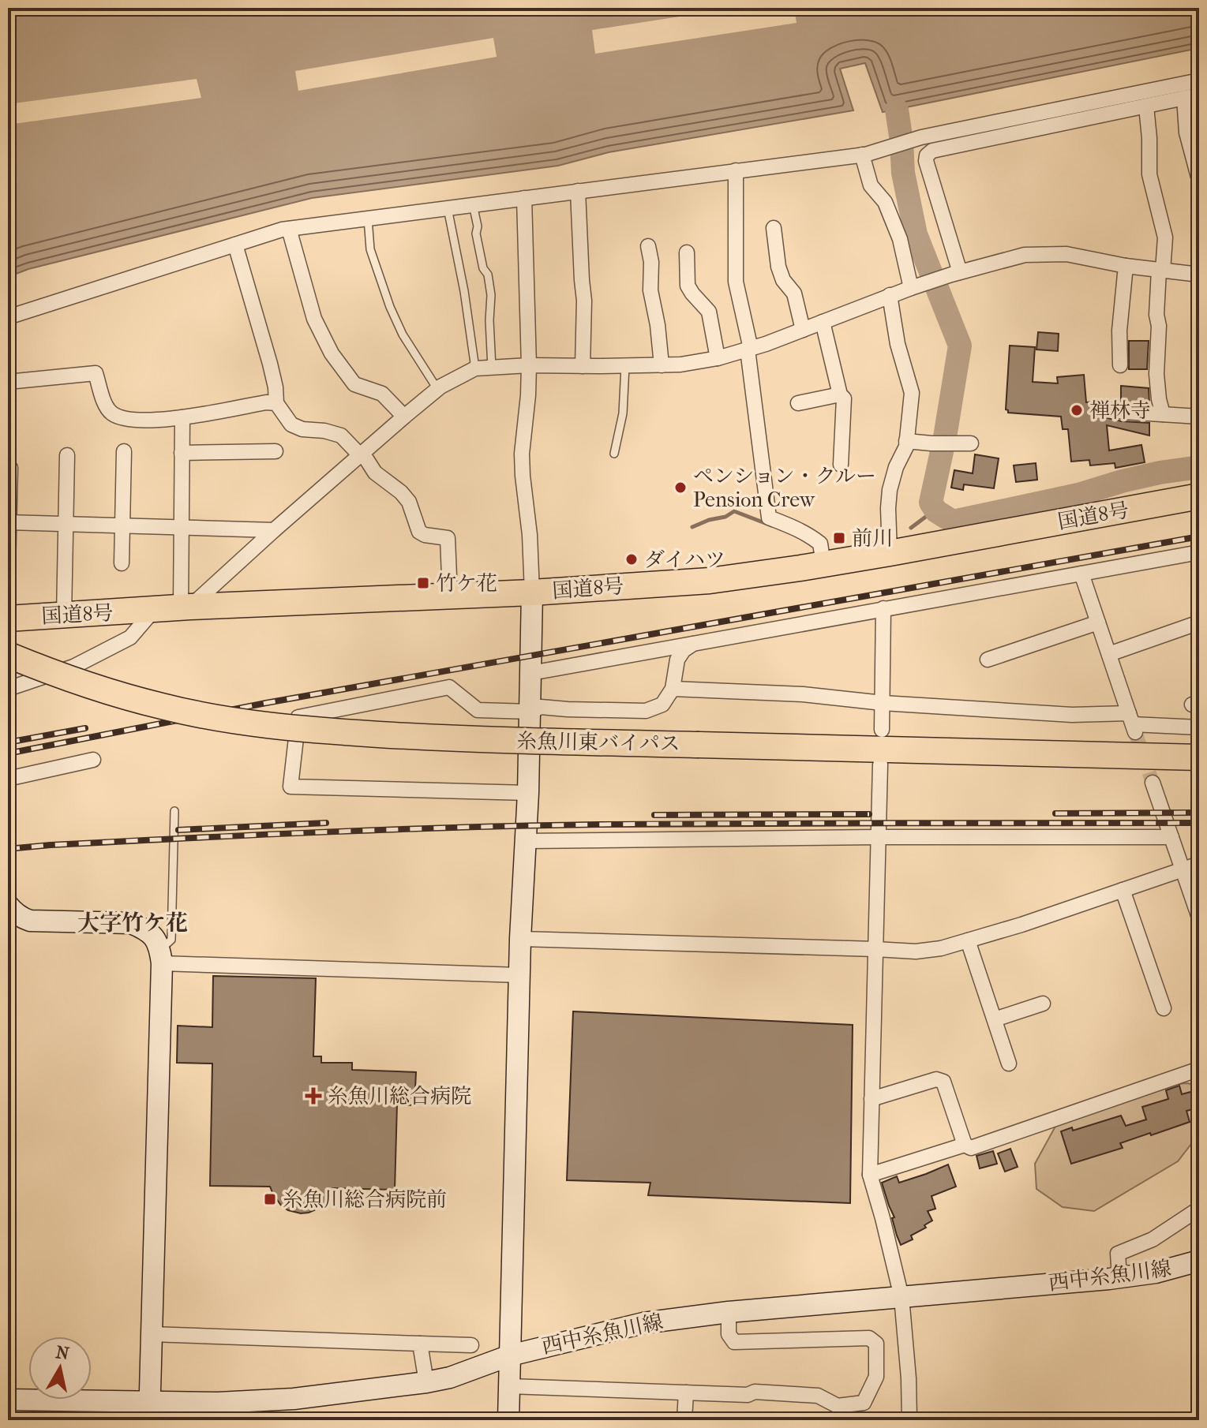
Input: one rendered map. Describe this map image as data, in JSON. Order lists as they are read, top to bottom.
{
  "streets": {
    "highway": ["国道8号", "糸魚川東バイパス"],
    "street": ["西中糸魚川線"]
  },
  "districts": ["大字竹ケ花"],
  "places": {
    "other": ["禅林寺", "ペンション・クルー Pension Crew", "ダイハツ"],
    "transit": ["前川", "竹ケ花", "糸魚川総合病院前"],
    "health": ["糸魚川総合病院"]
  },
  "north": "top"
}
